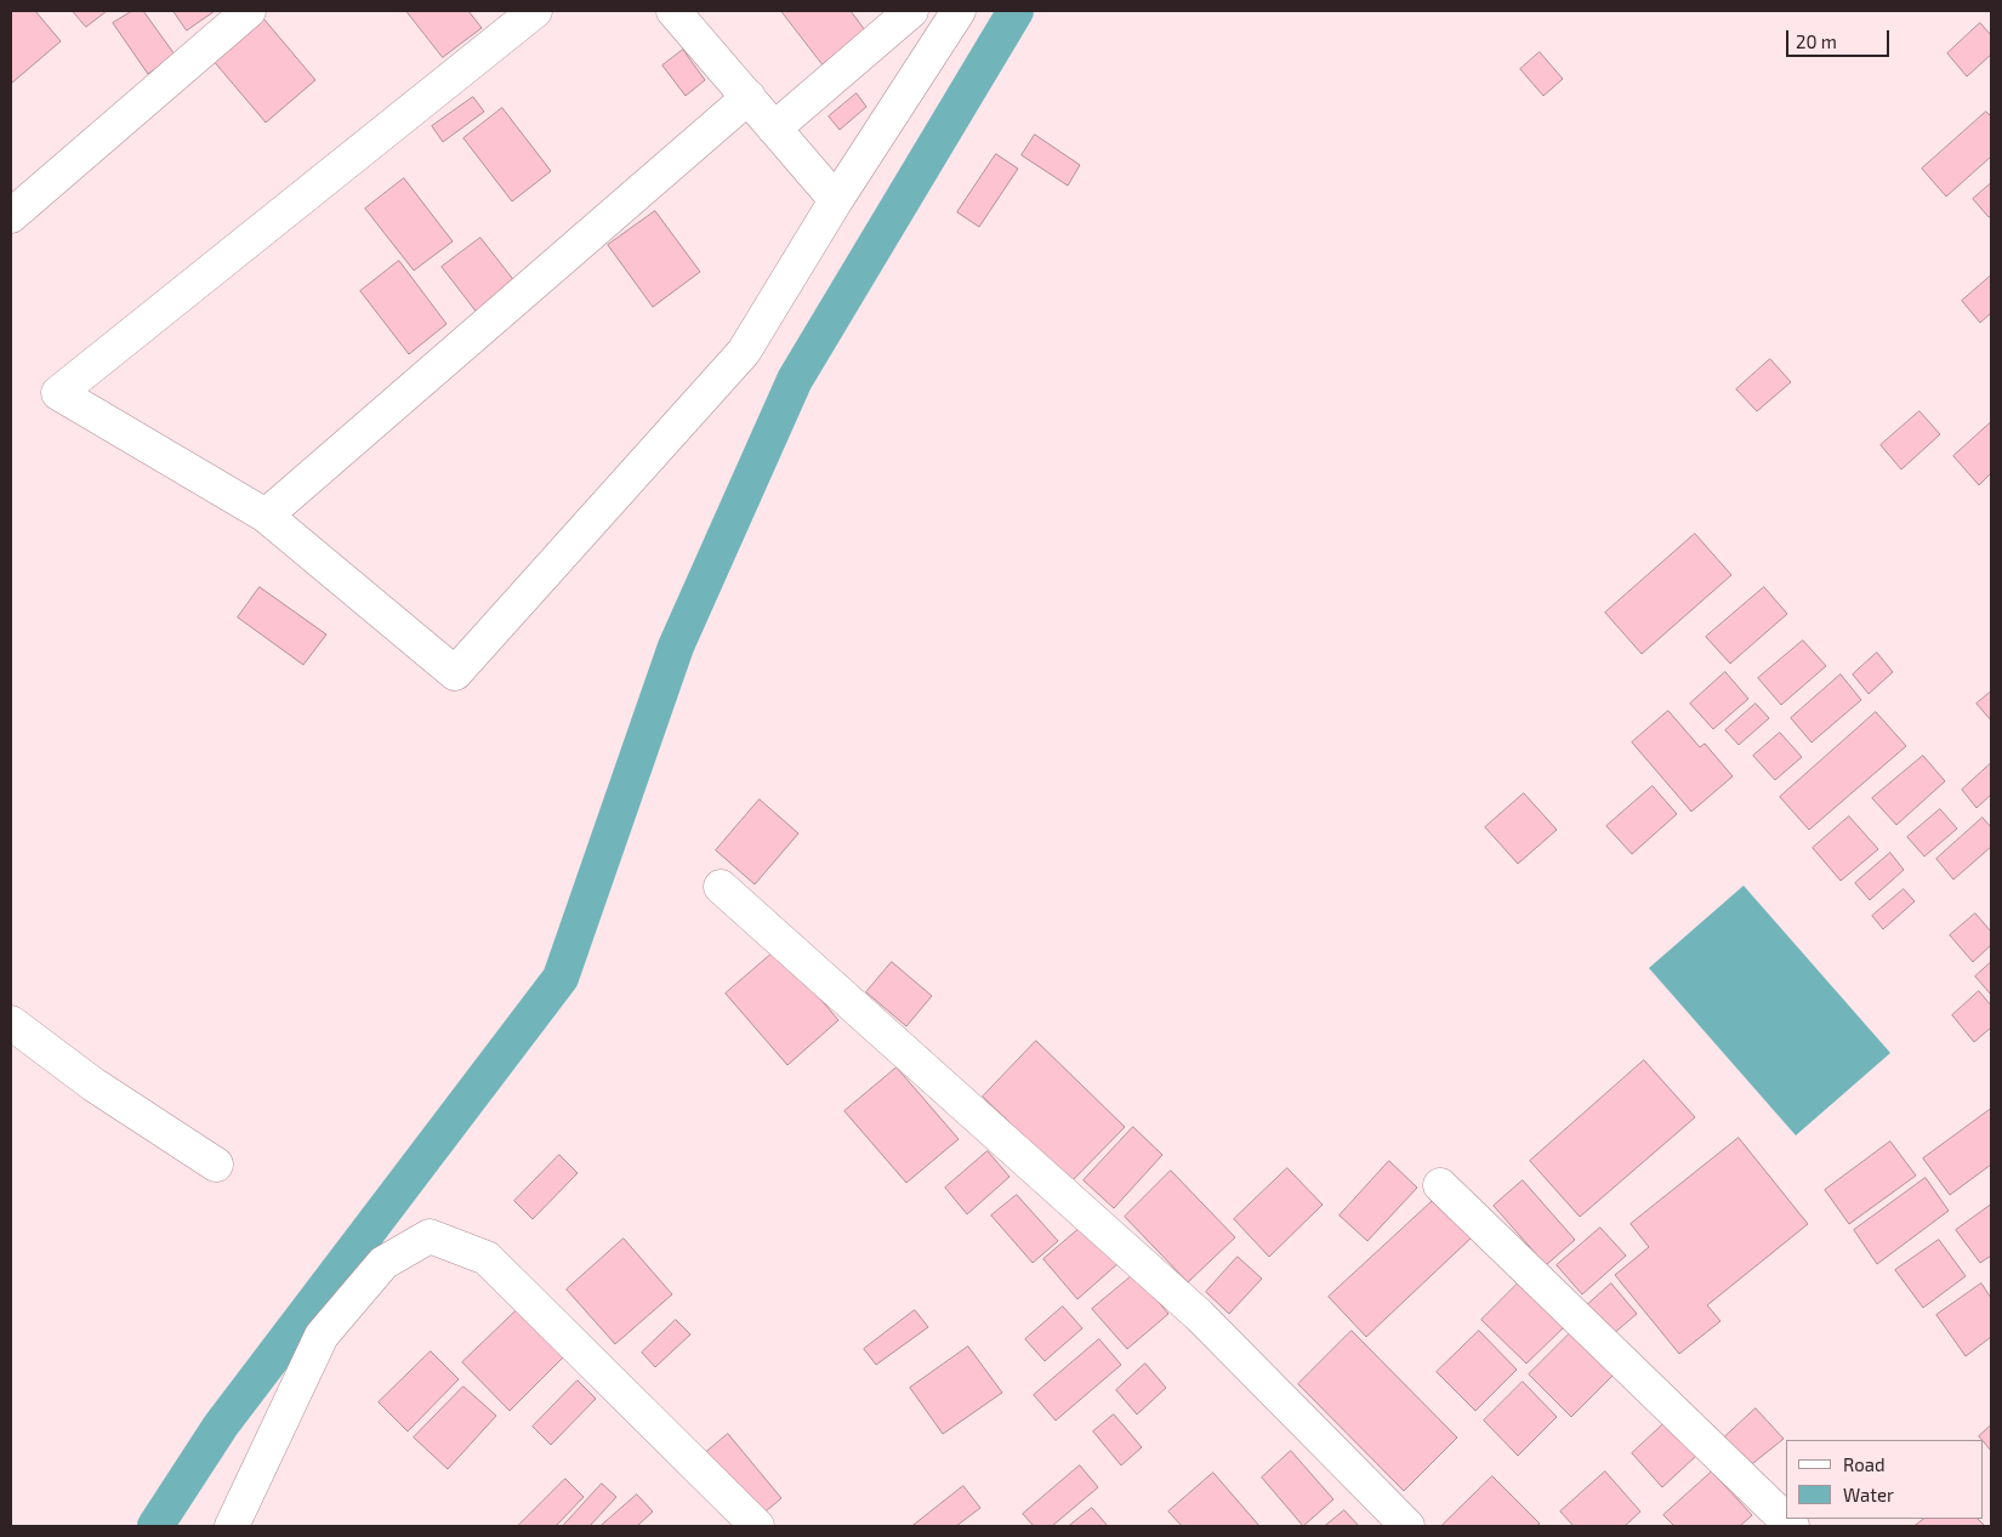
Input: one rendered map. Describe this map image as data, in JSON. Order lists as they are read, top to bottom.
{
  "legend": ["Road", "Water"],
  "scale_bar": "20 m"
}
